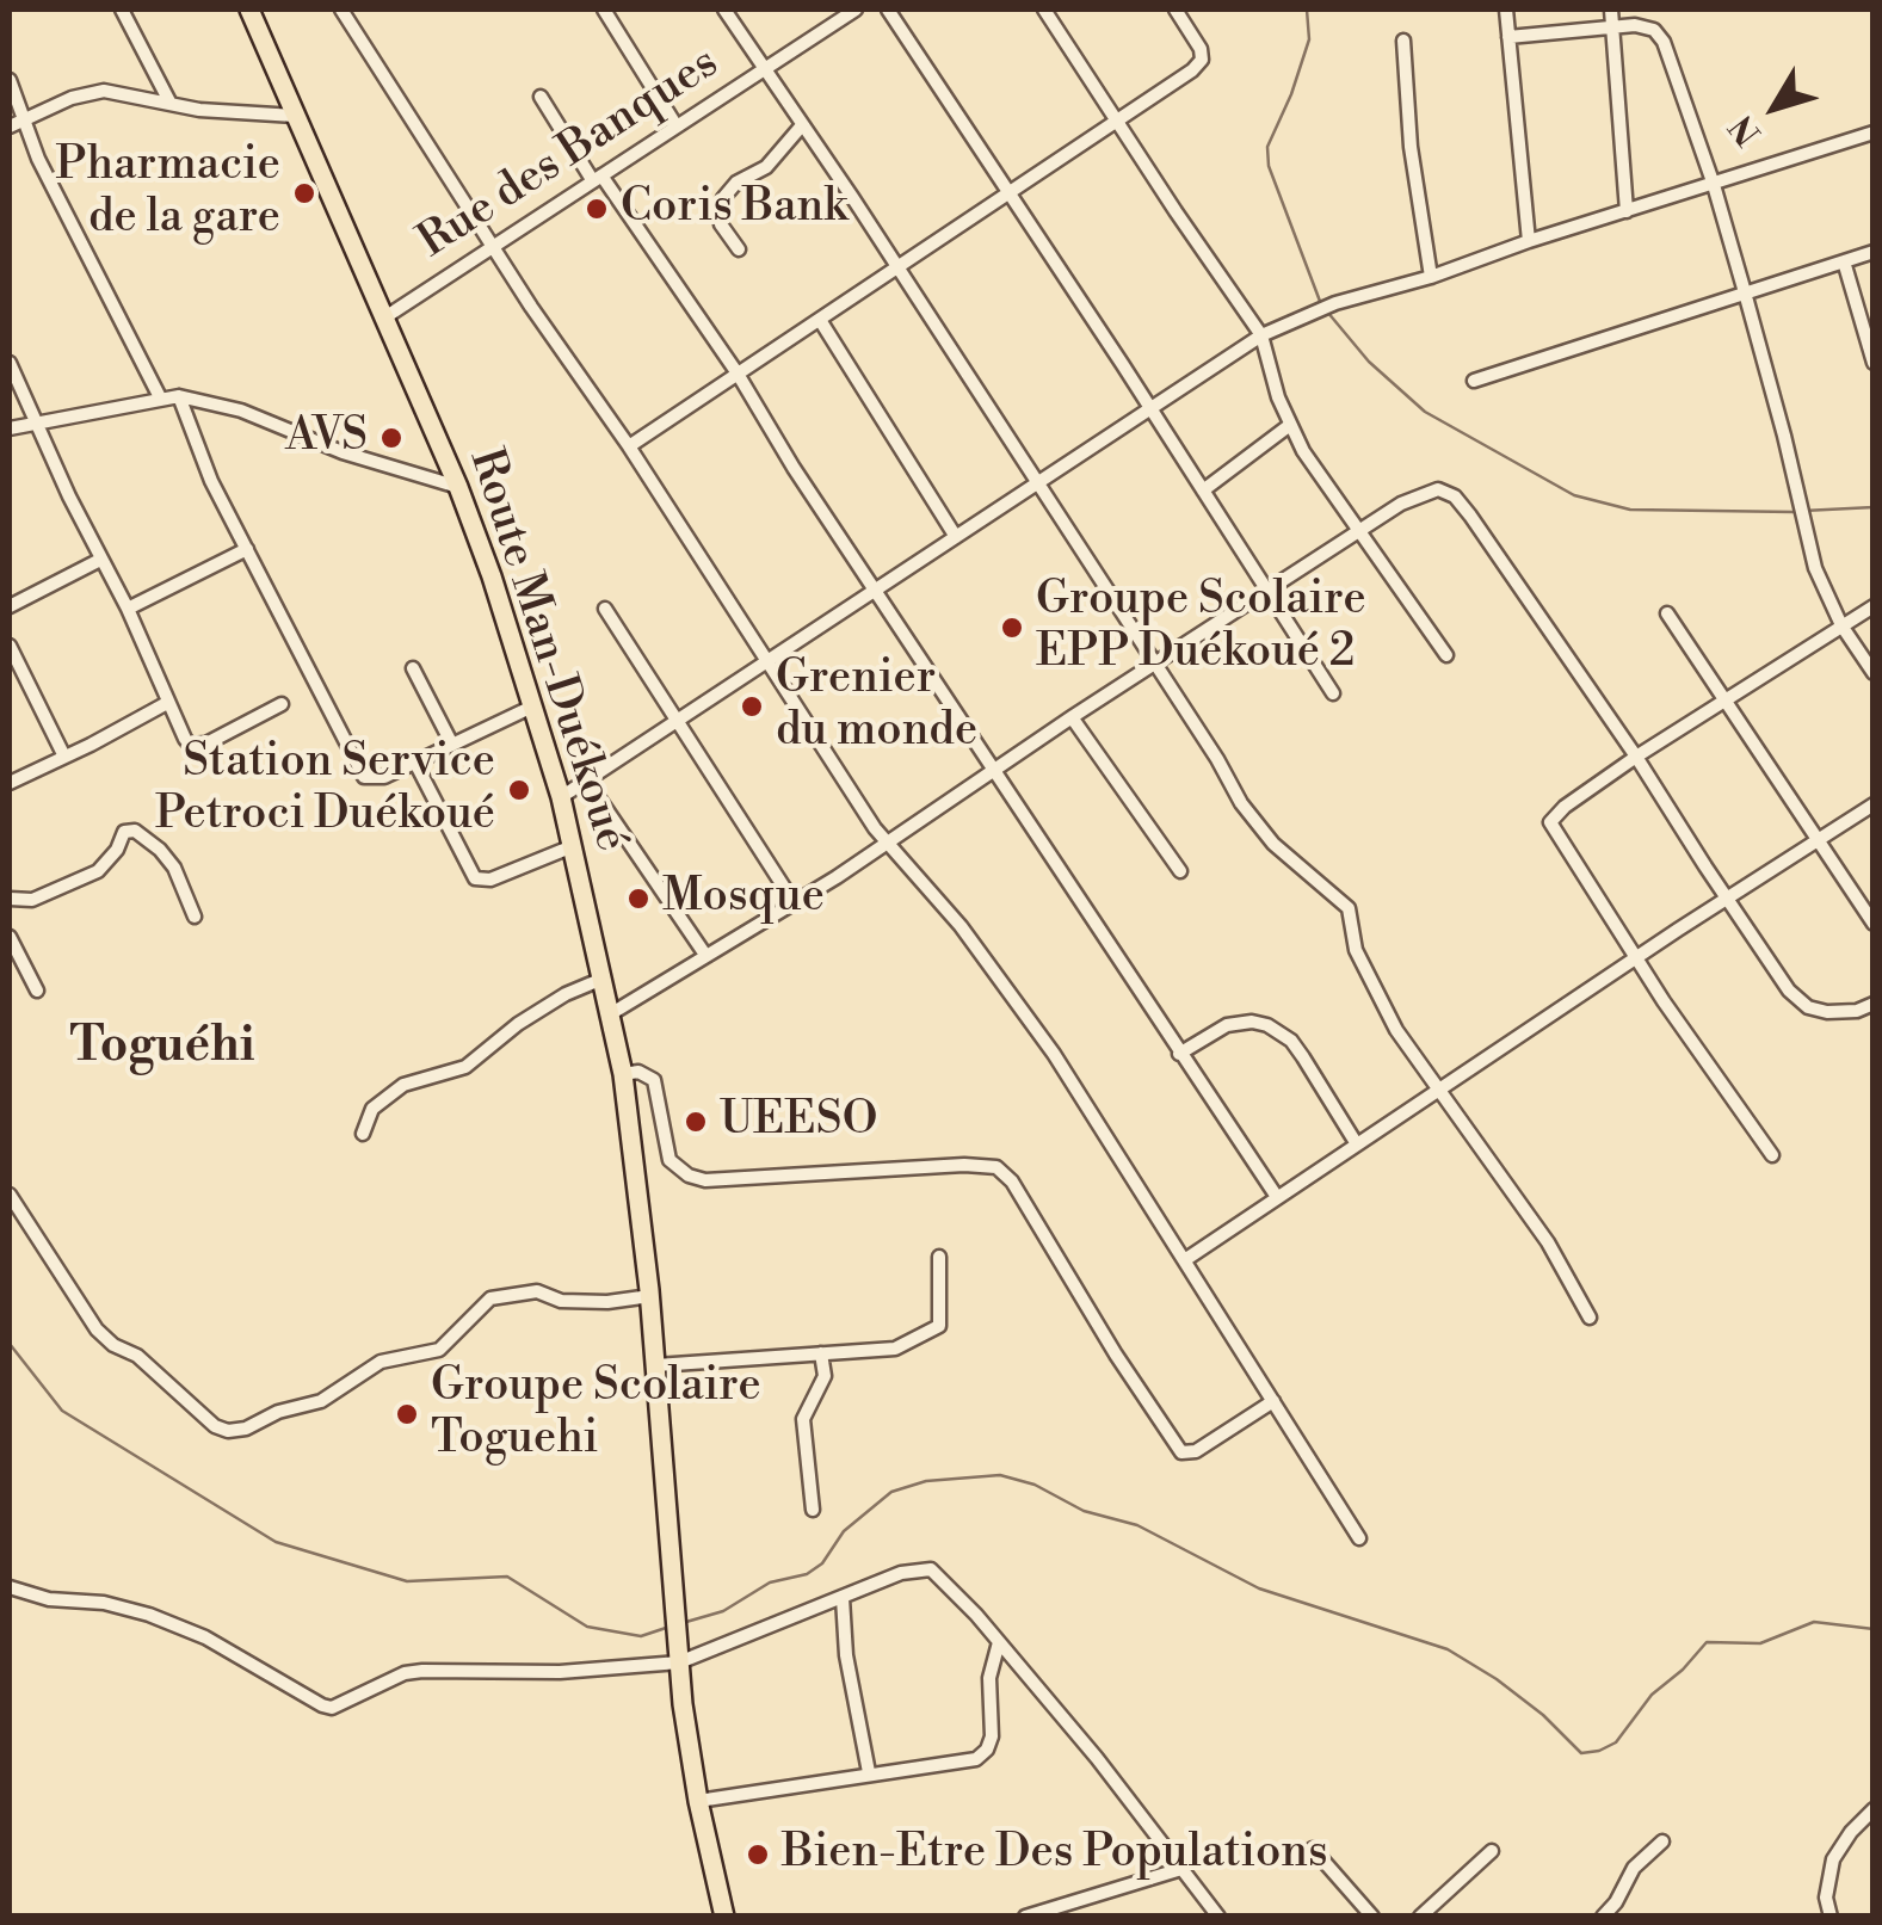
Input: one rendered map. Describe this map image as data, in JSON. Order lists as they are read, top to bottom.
{
  "streets": {
    "main road": ["Route Man-Duékoué"],
    "street": ["Rue des Banques"]
  },
  "crossings": [
    ["Rue des Banques", "Route Man-Duékoué"]
  ],
  "districts": ["Toguéhi"],
  "places": [
    "Pharmacie de la gare",
    "Coris Bank",
    "AVS",
    "Groupe Scolaire EPP Duékoué 2",
    "Grenier du monde",
    "Station Service Petroci Duékoué",
    "Mosque",
    "UEESO",
    "Groupe Scolaire Toguehi",
    "Bien-Etre Des Populations"
  ],
  "north": "bottom left"
}
